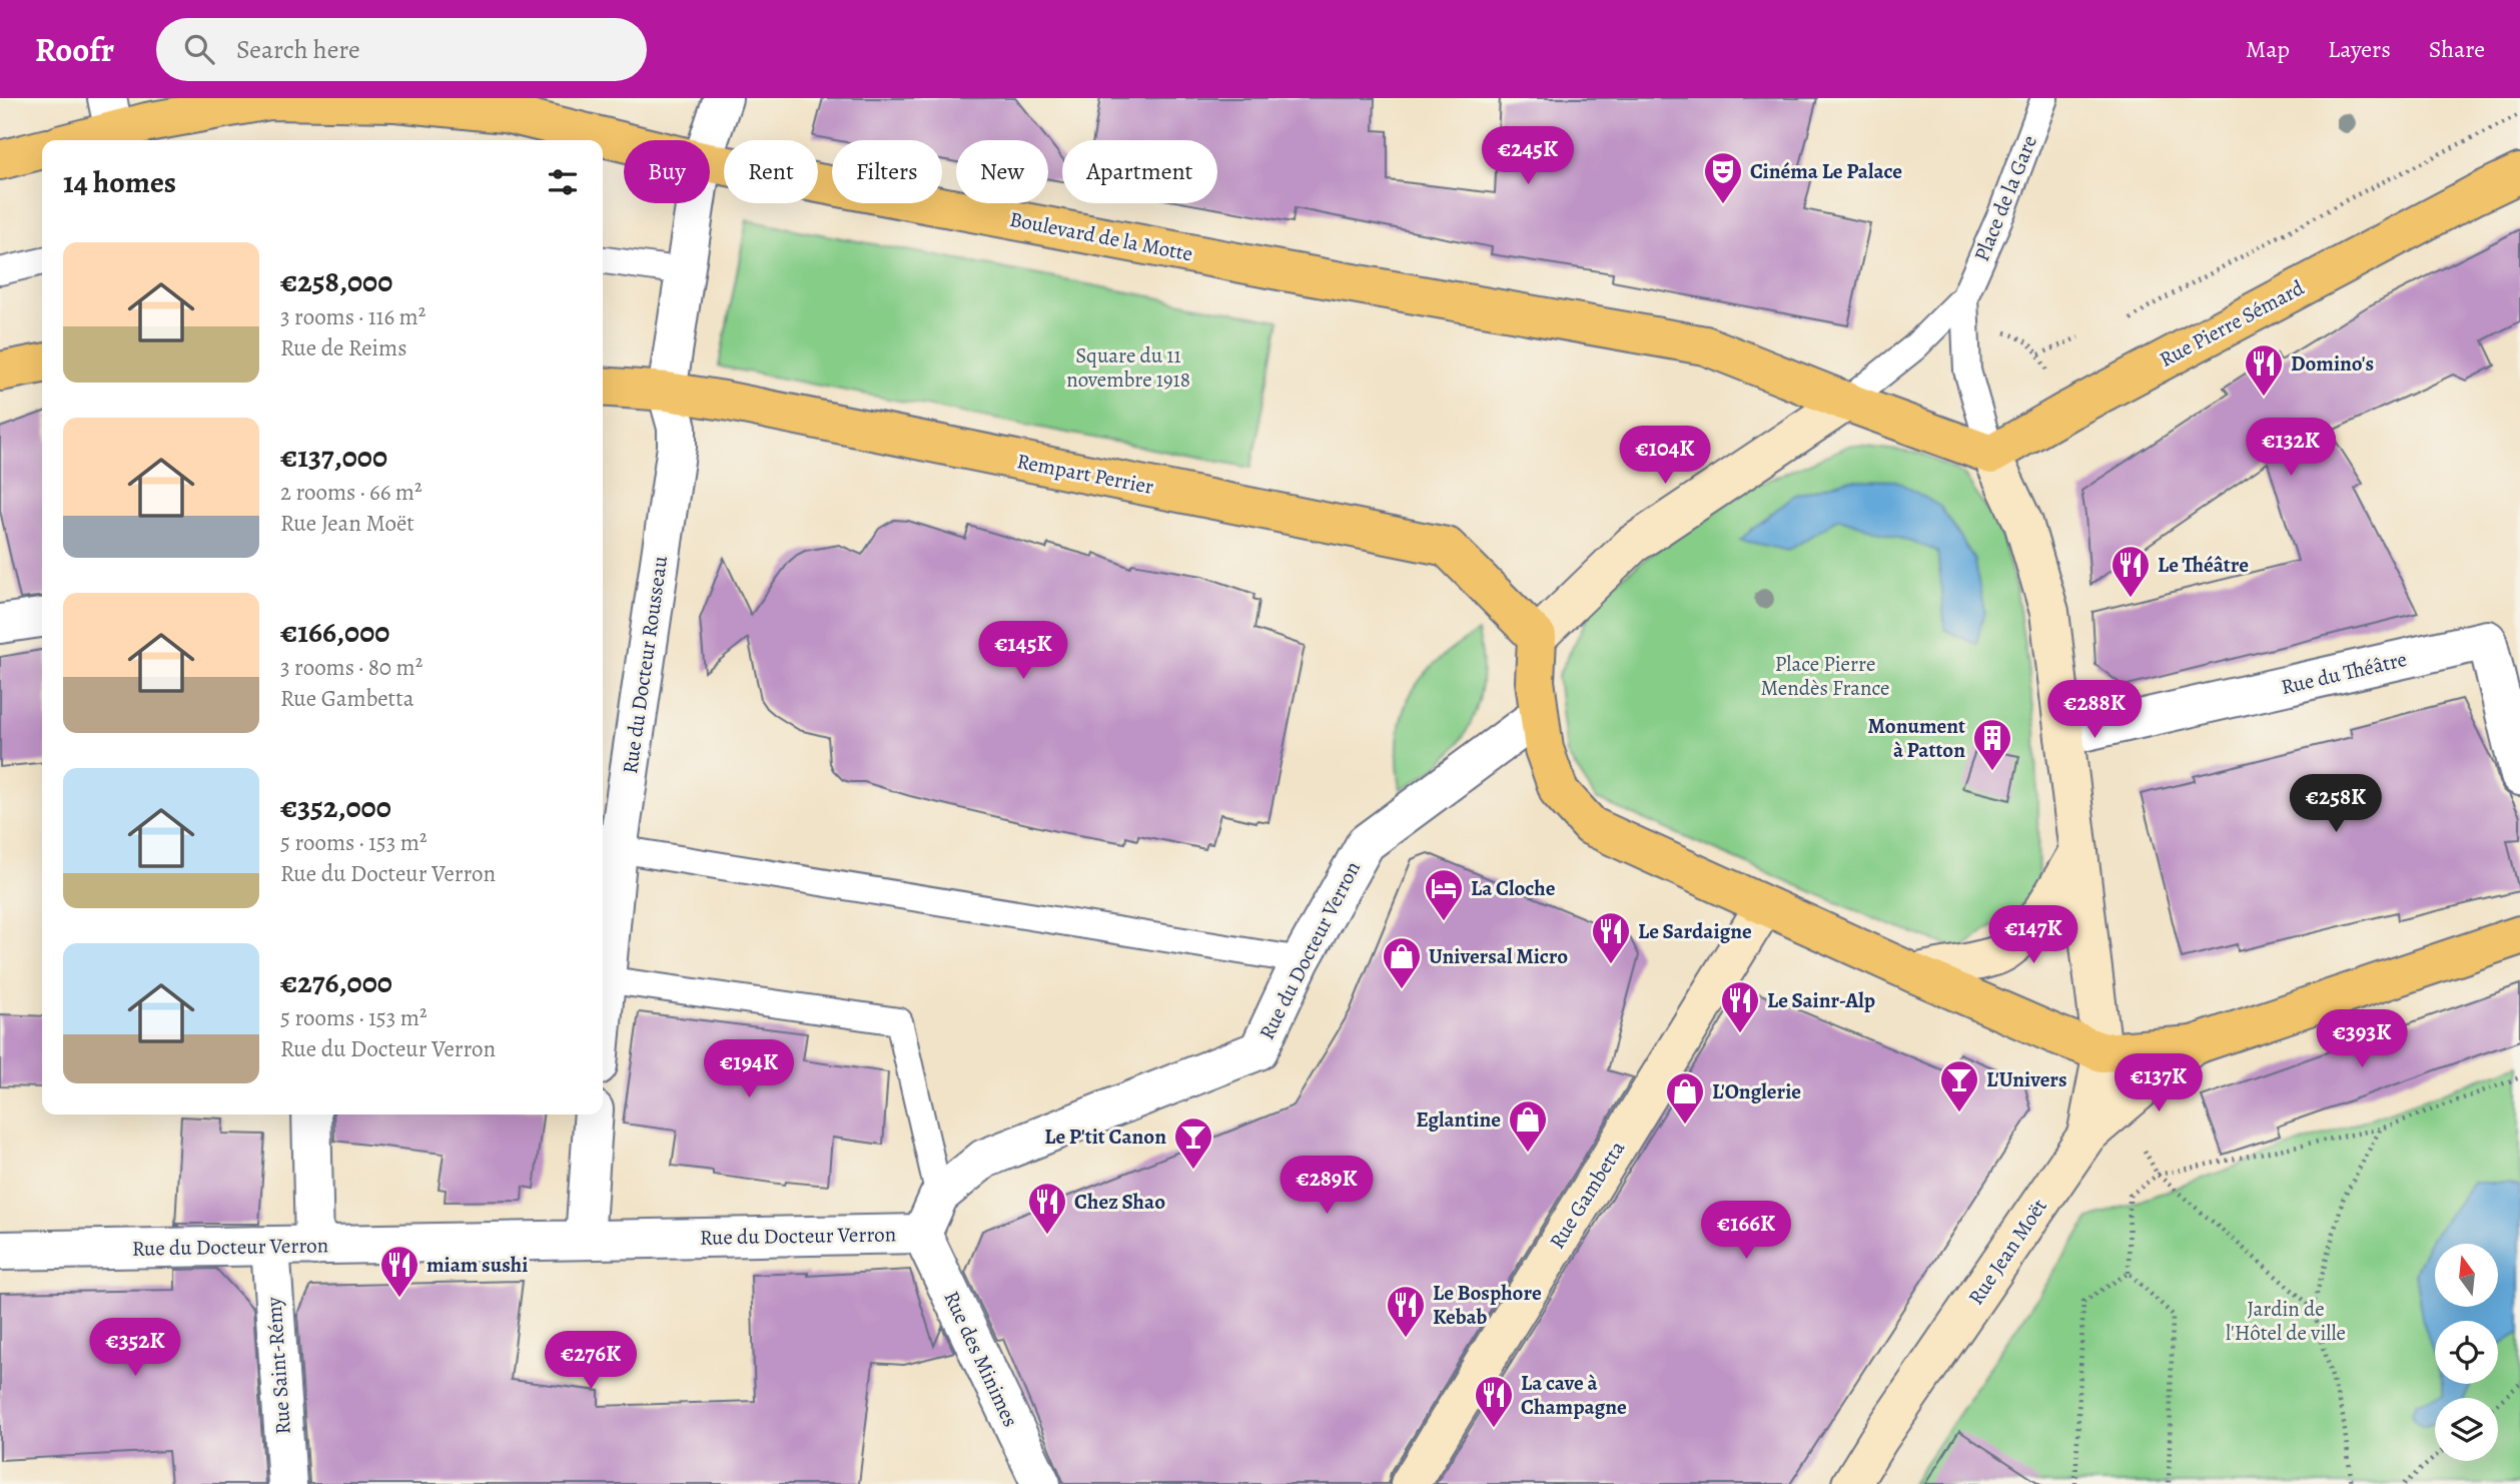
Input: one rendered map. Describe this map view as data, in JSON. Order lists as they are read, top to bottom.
{
  "streets": {
    "main road": [
      "Boulevard de la Motte",
      "Rue Pierre Sémard",
      "Rempart Perrier",
      "Rue Gambetta",
      "Rue Jean Moët"
    ],
    "street": [
      "Rue du Docteur Rousseau",
      "Rue du Théâtre",
      "Rue du Docteur Verron",
      "Rue des Minimes",
      "Rue Saint-Rémy"
    ],
    "lane": ["Place de la Gare"]
  },
  "crossings": [
    ["Place de la Gare", "Boulevard de la Motte"],
    ["Place de la Gare", "Rue Pierre Sémard"],
    ["Rempart Perrier", "Rue du Docteur Rousseau"],
    ["Rue du Docteur Verron", "Rue des Minimes"],
    ["Rue du Docteur Verron", "Rue Saint-Rémy"]
  ],
  "parks": ["Square du 11 novembre 1918", "Place Pierre Mendès France", "Jardin de l'Hôtel de ville"],
  "places": {
    "theatre": ["Cinéma Le Palace"],
    "restaurant": [
      "Domino's",
      "Le Théâtre",
      "Le Sardaigne",
      "Le Sainr-Alp",
      "Chez Shao",
      "miam sushi",
      "Le Bosphore Kebab",
      "La cave à Champagne"
    ],
    "building": ["Monument à Patton"],
    "hotel": ["La Cloche"],
    "shop": ["Universal Micro", "L'Onglerie", "Eglantine"],
    "bar": ["L'Univers", "Le P'tit Canon"]
  },
  "north": "top",
  "page": {
    "header": "Roofr",
    "search": "Search here",
    "nav": ["Map", "Layers", "Share"],
    "price": [
      "€245K",
      "€132K",
      "€104K",
      "€145K",
      "€288K",
      "€258K",
      "€147K",
      "€393K",
      "€194K",
      "€137K",
      "€289K",
      "€166K",
      "€352K",
      "€276K"
    ],
    "chip": [
      "Buy",
      "Rent",
      "Filters",
      "New",
      "Apartment"
    ],
    "heading": "14 homes",
    "list": [
      {
        "name": "€258,000",
        "note": "3 rooms · 116 m² · Rue de Reims"
      },
      {
        "name": "€137,000",
        "note": "2 rooms · 66 m² · Rue Jean Moët"
      },
      {
        "name": "€166,000",
        "note": "3 rooms · 80 m² · Rue Gambetta"
      },
      {
        "name": "€352,000",
        "note": "5 rooms · 153 m² · Rue du Docteur Verron"
      },
      {
        "name": "€276,000",
        "note": "5 rooms · 153 m² · Rue du Docteur Verron"
      }
    ]
  }
}
